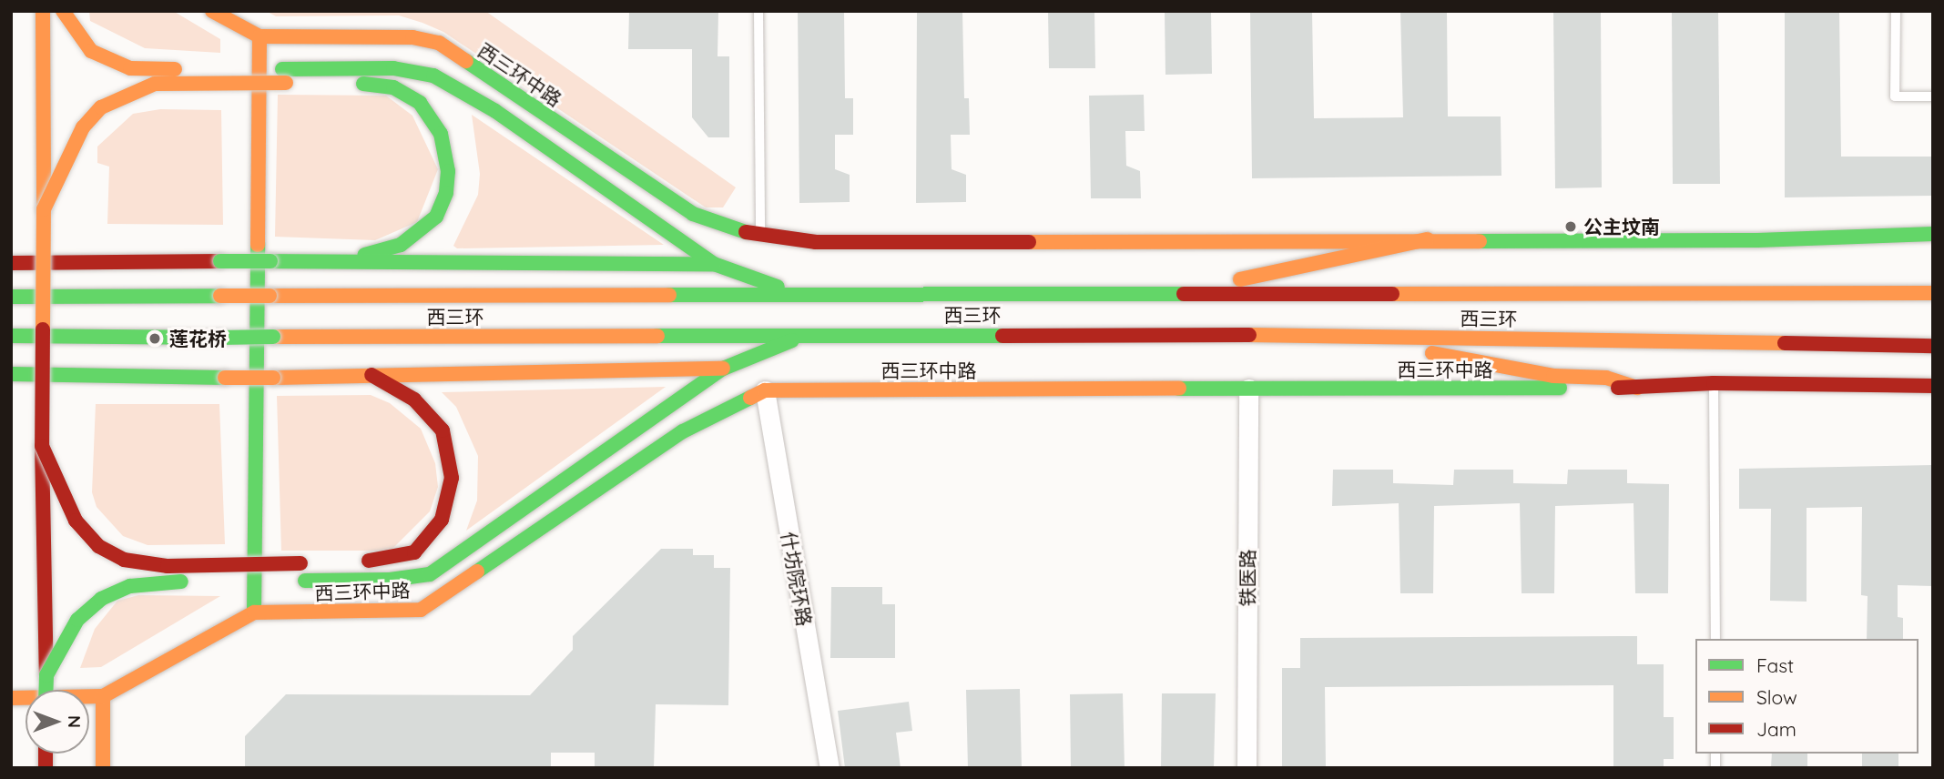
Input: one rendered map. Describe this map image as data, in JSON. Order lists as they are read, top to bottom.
{
  "streets": {
    "main road": ["西三环中路", "西三环"],
    "street": ["铁医路", "什坊院环路"]
  },
  "crossings": [
    ["西三环中路", "铁医路"],
    ["西三环中路", "什坊院环路"]
  ],
  "places": ["公主坟南", "莲花桥"],
  "legend": ["Fast", "Slow", "Jam"],
  "north": "right"
}
